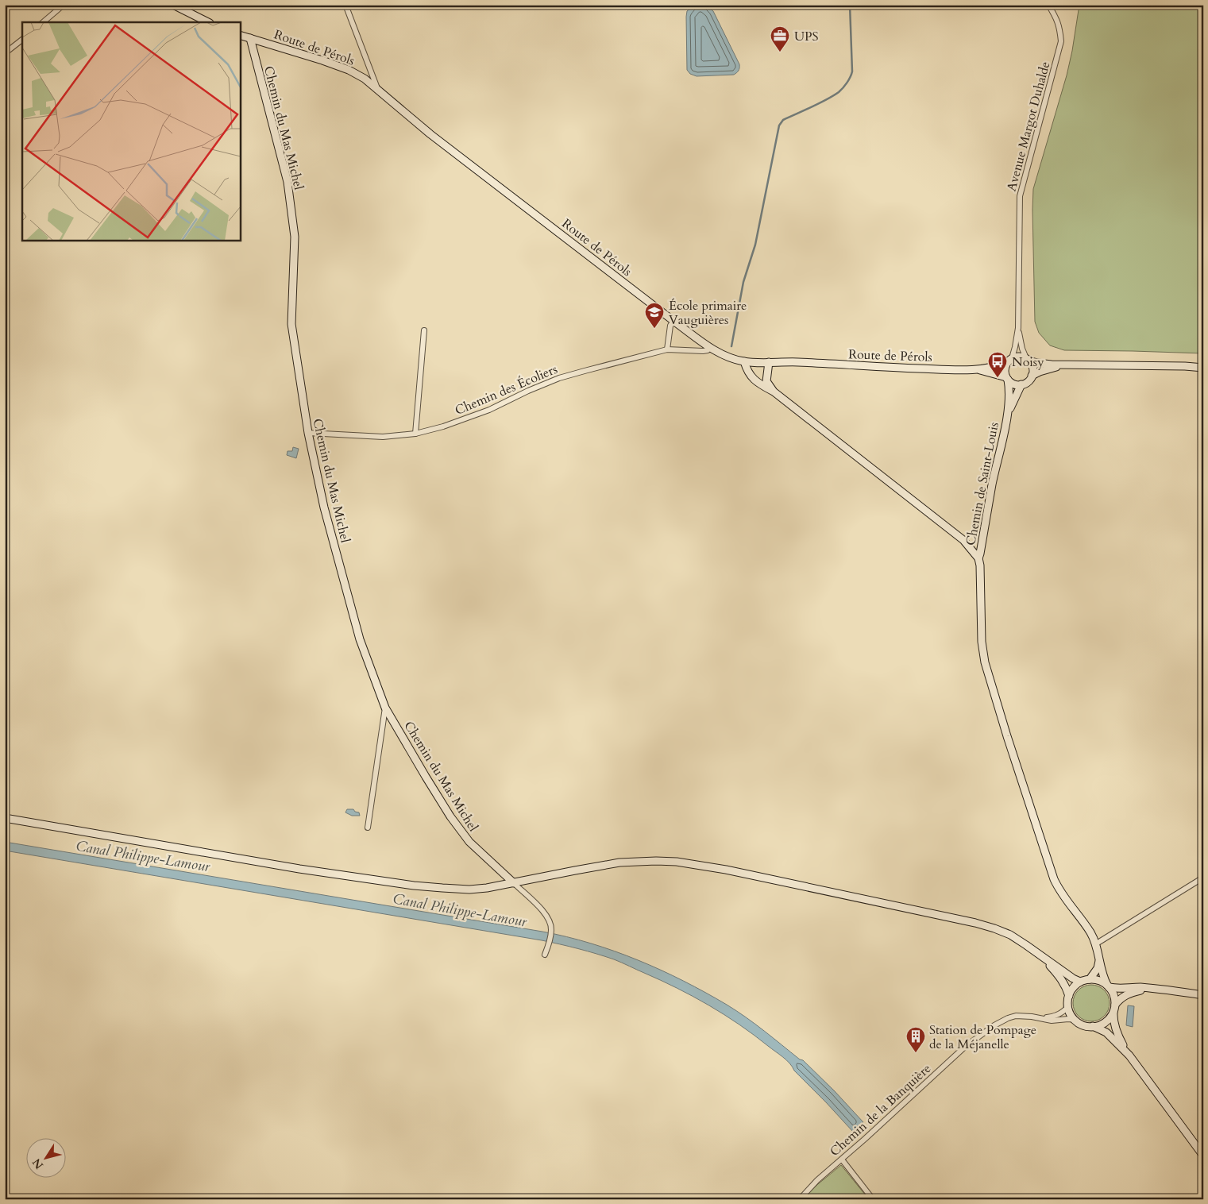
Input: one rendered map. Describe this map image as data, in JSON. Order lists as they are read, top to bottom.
{
  "streets": {
    "street": [
      "Route de Pérols",
      "Avenue Margot Duhalde",
      "Chemin du Mas Michel",
      "Chemin des Écoliers",
      "Chemin de Saint-Louis",
      "Chemin de la Banquière"
    ]
  },
  "crossings": [
    ["Route de Pérols", "Avenue Margot Duhalde"],
    ["Route de Pérols", "Chemin du Mas Michel"],
    ["Route de Pérols", "Chemin des Écoliers"],
    ["Route de Pérols", "Chemin de Saint-Louis"],
    ["Avenue Margot Duhalde", "Chemin de Saint-Louis"],
    ["Chemin du Mas Michel", "Chemin des Écoliers"],
    ["Chemin de Saint-Louis", "Chemin de la Banquière"]
  ],
  "water": ["Canal Philippe-Lamour"],
  "places": {
    "office": ["UPS"],
    "school or university": ["École primaire Vauguières"],
    "bus stop": ["Noisy"],
    "building": ["Station de Pompage de la Méjanelle"]
  },
  "north": "bottom left"
}
